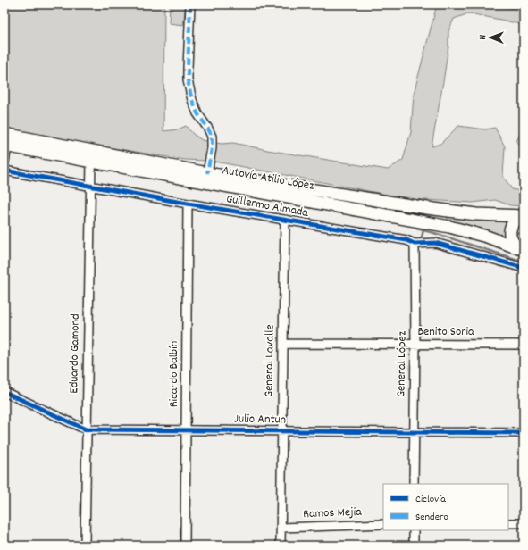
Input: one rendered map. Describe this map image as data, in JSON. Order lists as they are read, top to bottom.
{
  "streets": {
    "main road": ["Autovía Atilio López"],
    "street": [
      "Guillermo Almada",
      "Benito Soria",
      "Eduardo Gamond",
      "General Lavalle",
      "General López",
      "Ricardo Balbín",
      "Julio Antun",
      "Ramos Mejia"
    ]
  },
  "crossings": [
    ["Autovía Atilio López", "Eduardo Gamond"],
    ["Guillermo Almada", "Eduardo Gamond"],
    ["Guillermo Almada", "General Lavalle"],
    ["Guillermo Almada", "General López"],
    ["Guillermo Almada", "Ricardo Balbín"],
    ["Benito Soria", "General Lavalle"],
    ["Benito Soria", "General López"],
    ["Eduardo Gamond", "Julio Antun"],
    ["General Lavalle", "Julio Antun"],
    ["General Lavalle", "Ramos Mejia"],
    ["General López", "Julio Antun"],
    ["Ricardo Balbín", "Julio Antun"]
  ],
  "legend": ["Ciclovía", "Sendero"],
  "north": "left"
}
